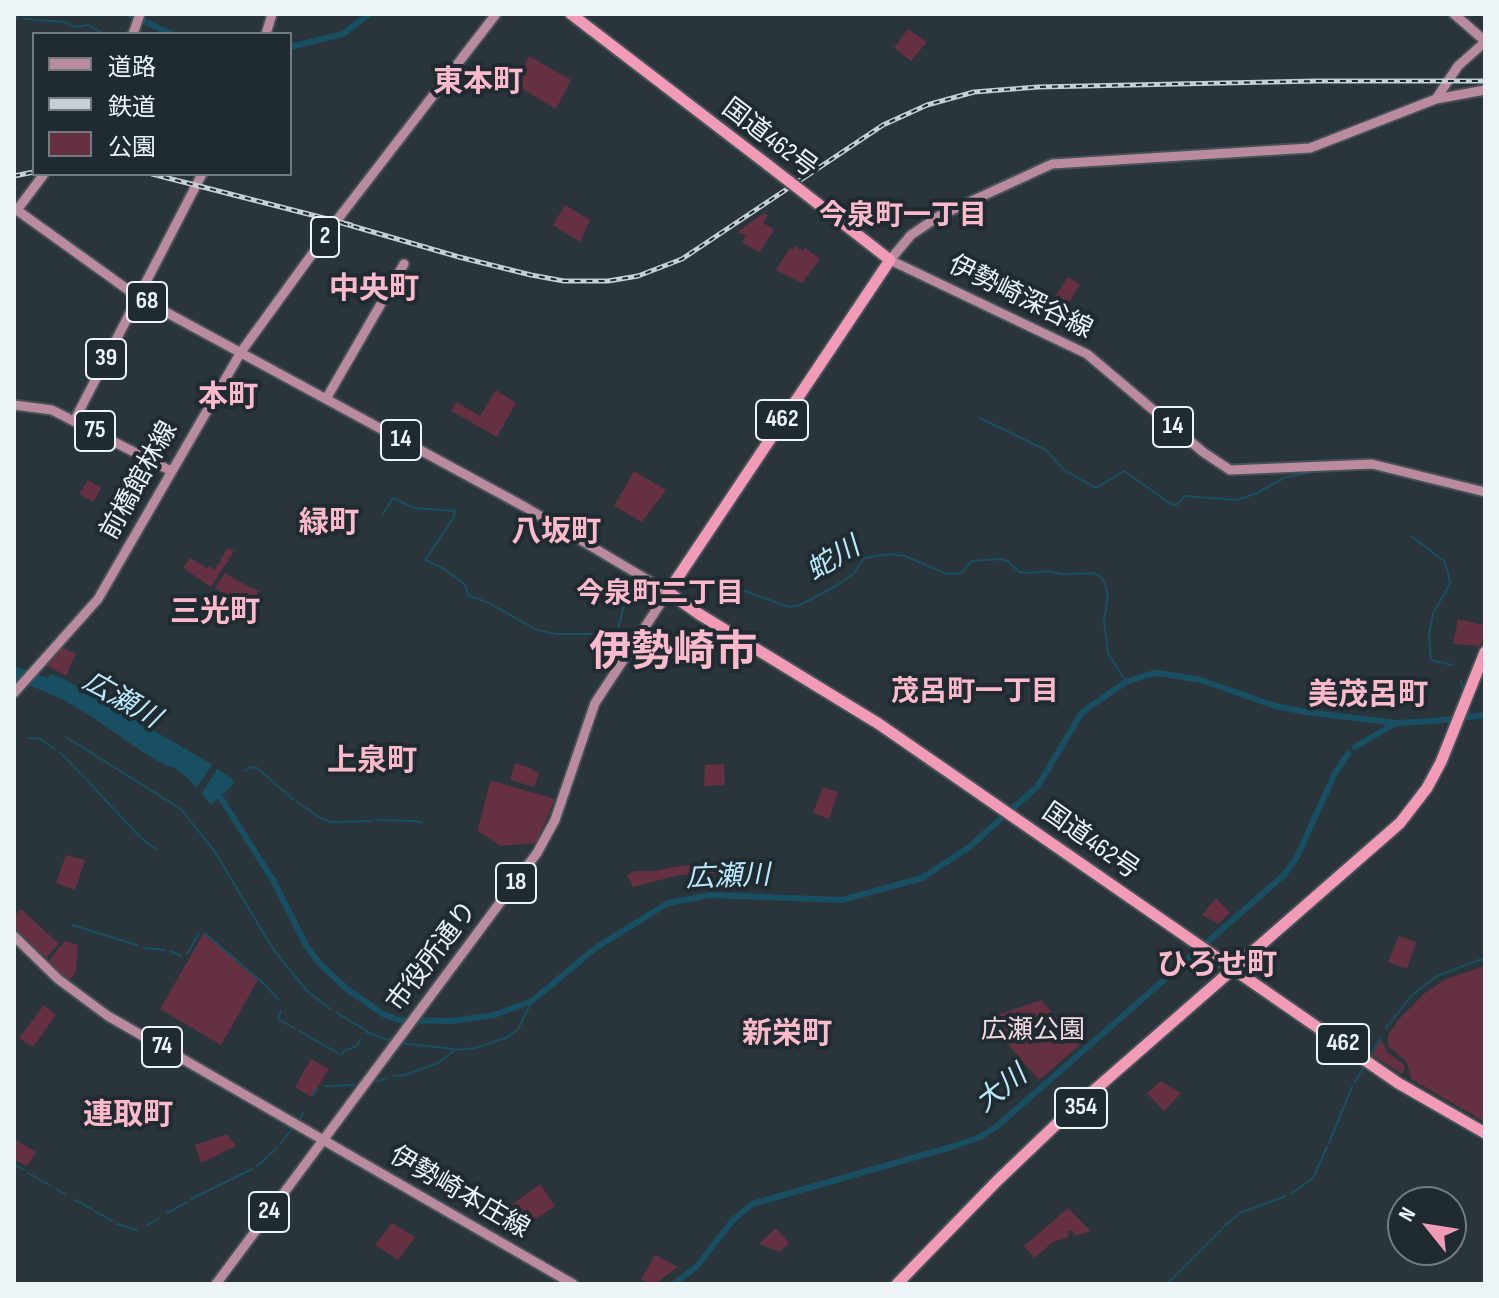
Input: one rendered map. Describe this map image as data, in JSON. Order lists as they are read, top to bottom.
{
  "streets": {
    "highway": ["国道462号", "462", "354"],
    "main road": [
      "2",
      "伊勢崎深谷線",
      "68",
      "39",
      "14",
      "75",
      "前橋館林線",
      "18",
      "市役所通り",
      "74",
      "伊勢崎本庄線",
      "24"
    ]
  },
  "crossings": [
    ["国道462号", "伊勢崎深谷線"],
    ["国道462号", "462"],
    ["国道462号", "14"],
    ["国道462号", "市役所通り"],
    ["国道462号", "354"],
    ["伊勢崎深谷線", "462"],
    ["68", "39"],
    ["68", "14"],
    ["68", "前橋館林線"],
    ["39", "75"],
    ["462", "14"],
    ["462", "市役所通り"],
    ["14", "前橋館林線"],
    ["14", "市役所通り"],
    ["75", "前橋館林線"],
    ["市役所通り", "74"],
    ["市役所通り", "伊勢崎本庄線"],
    ["74", "伊勢崎本庄線"]
  ],
  "districts": [
    "東本町",
    "今泉町一丁目",
    "中央町",
    "本町",
    "緑町",
    "八坂町",
    "今泉町二丁目",
    "三光町",
    "伊勢崎市",
    "茂呂町一丁目",
    "美茂呂町",
    "上泉町",
    "ひろせ町",
    "新栄町",
    "連取町"
  ],
  "water": ["蛇川", "広瀬川", "大川"],
  "parks": ["広瀬公園"],
  "legend": ["道路", "鉄道", "公園"],
  "north": "top left"
}
